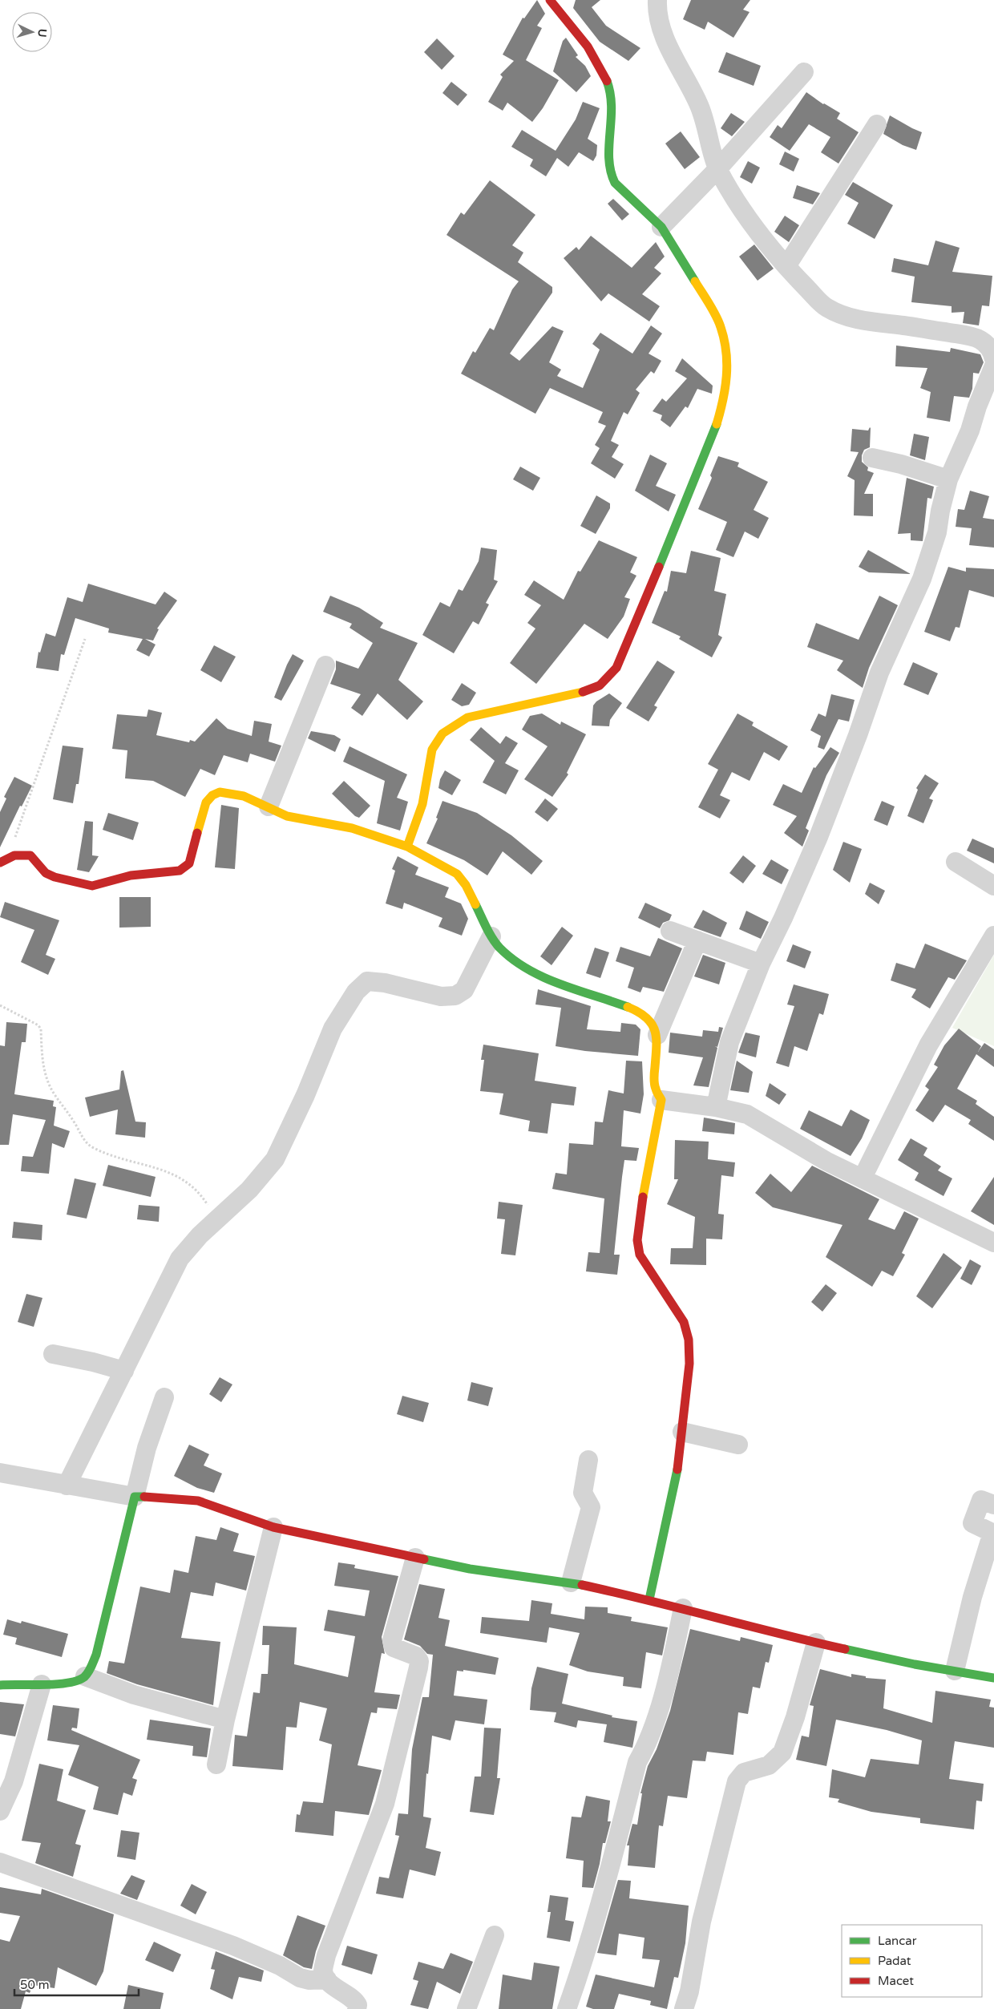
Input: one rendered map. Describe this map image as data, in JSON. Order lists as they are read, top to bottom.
{
  "legend": ["Lancar", "Padat", "Macet"],
  "scale_bar": "50 m",
  "north": "right"
}
